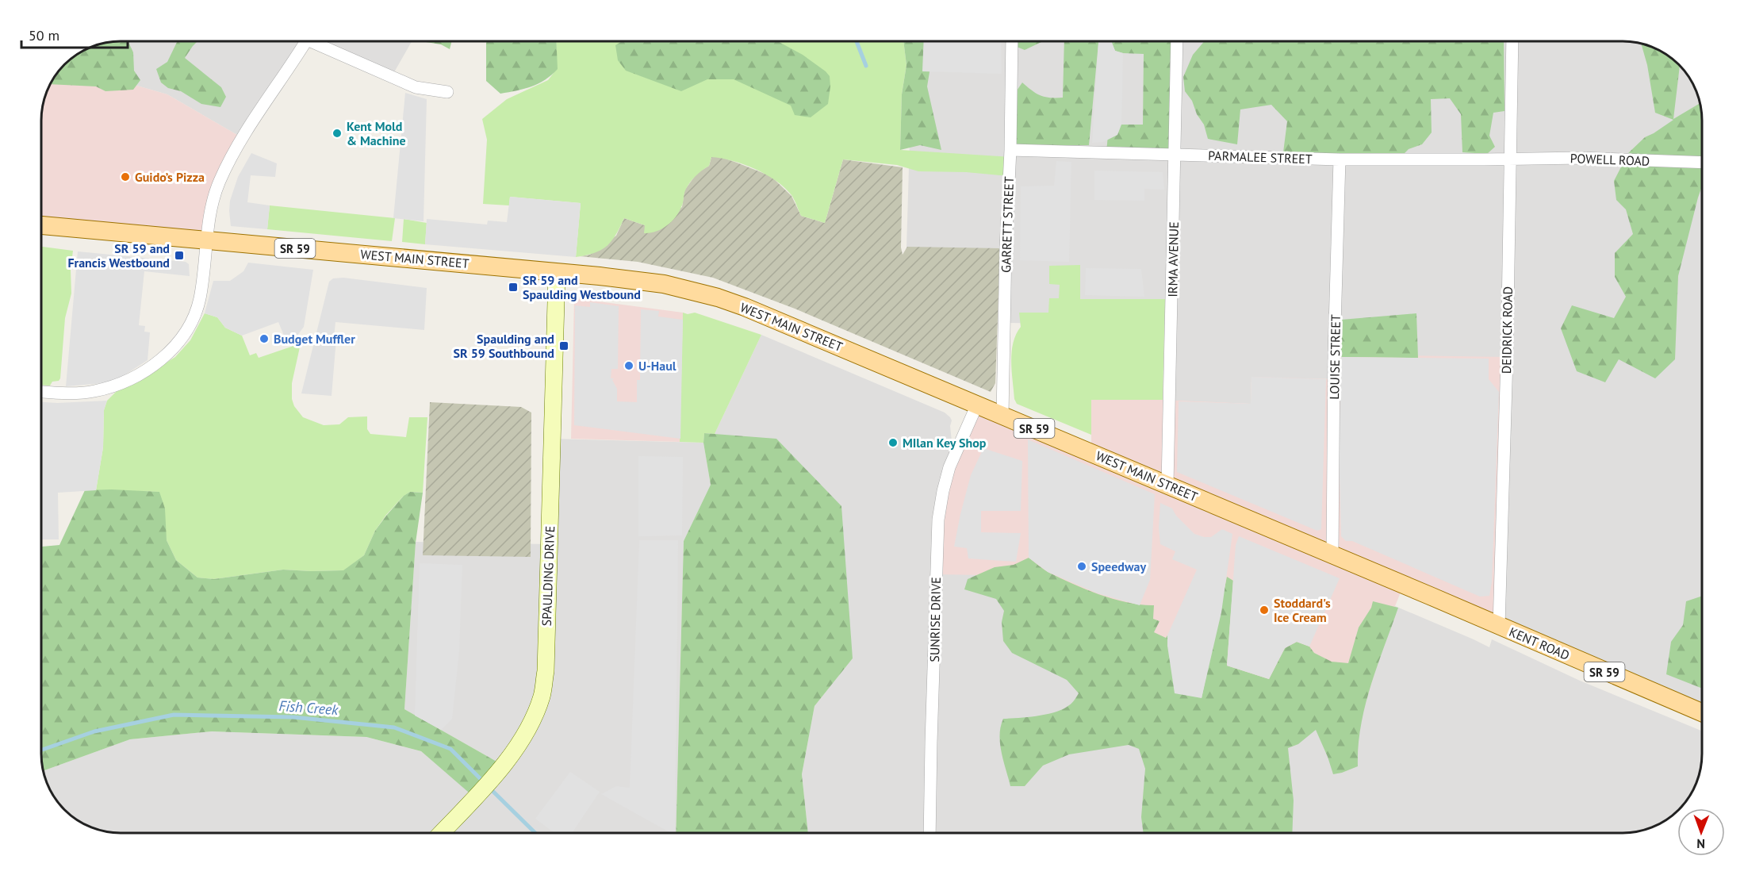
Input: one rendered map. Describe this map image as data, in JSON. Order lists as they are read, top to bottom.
{
  "streets": {
    "main road": ["SR 59", "WEST MAIN STREET", "KENT ROAD"],
    "street": [
      "PARMALEE STREET",
      "POWELL ROAD",
      "GARRETT STREET",
      "IRMA AVENUE",
      "DEIDRICK ROAD",
      "LOUISE STREET",
      "SPAULDING DRIVE",
      "SUNRISE DRIVE"
    ]
  },
  "crossings": [
    ["PARMALEE STREET", "POWELL ROAD"],
    ["PARMALEE STREET", "GARRETT STREET"],
    ["PARMALEE STREET", "IRMA AVENUE"],
    ["PARMALEE STREET", "DEIDRICK ROAD"],
    ["PARMALEE STREET", "LOUISE STREET"],
    ["POWELL ROAD", "DEIDRICK ROAD"],
    ["GARRETT STREET", "WEST MAIN STREET"],
    ["WEST MAIN STREET", "IRMA AVENUE"],
    ["WEST MAIN STREET", "DEIDRICK ROAD"],
    ["WEST MAIN STREET", "LOUISE STREET"],
    ["WEST MAIN STREET", "SPAULDING DRIVE"],
    ["WEST MAIN STREET", "SUNRISE DRIVE"],
    ["WEST MAIN STREET", "KENT ROAD"],
    ["DEIDRICK ROAD", "KENT ROAD"]
  ],
  "water": ["Fish Creek"],
  "places": {
    "other": [
      "Kent Mold & Machine",
      "Guido’s Pizza",
      "Budget Muffler",
      "U-Haul",
      "MIlan Key Shop",
      "Speedway",
      "Stoddard's Ice Cream"
    ],
    "transit": ["SR 59 and Francis Westbound", "SR 59 and Spaulding Westbound", "Spaulding and SR 59 Southbound"]
  },
  "scale_bar": "50 m",
  "north": "bottom"
}
